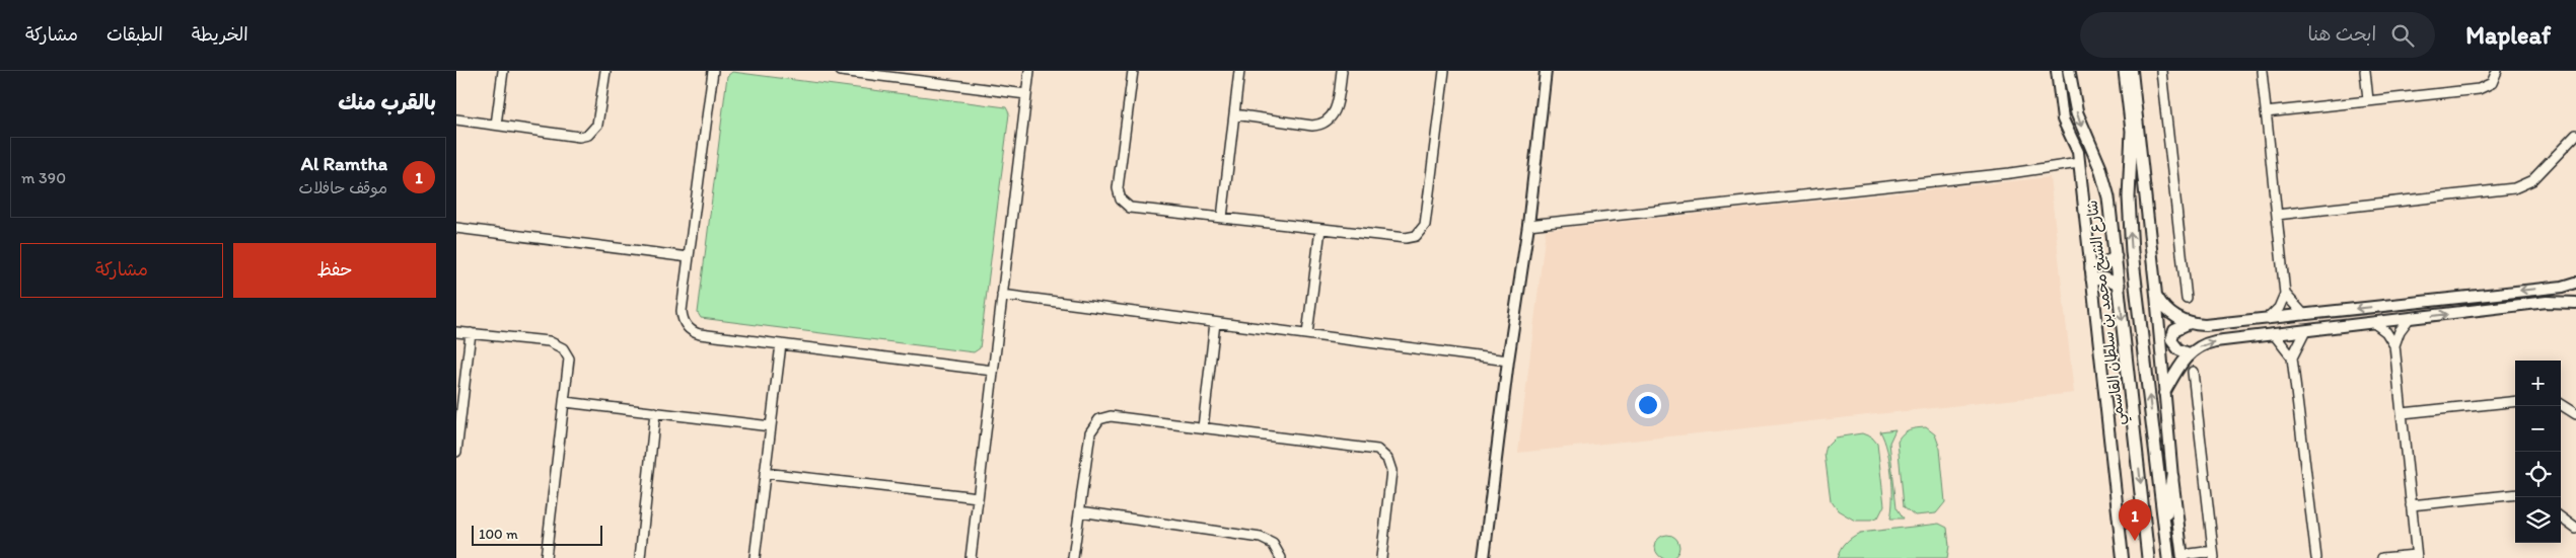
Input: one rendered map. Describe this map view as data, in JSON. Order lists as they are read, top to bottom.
{
  "streets": {
    "main road": ["شارع الشيخ محمد بن سلطان القاسمي"]
  },
  "scale_bar": "100 m",
  "page": {
    "header": "Mapleaf",
    "search": "ابحث هنا",
    "nav": ["الخريطة", "الطبقات", "مشاركة"],
    "heading": "بالقرب منك",
    "list": [
      {
        "mark": "1",
        "name": "Al Ramtha",
        "note": "موقف حافلات",
        "value": "390 m"
      }
    ],
    "buttons": ["حفظ", "مشاركة"],
    "map_buttons": ["+", "−"],
    "pins": "1",
    "scale": "100 m"
  }
}
